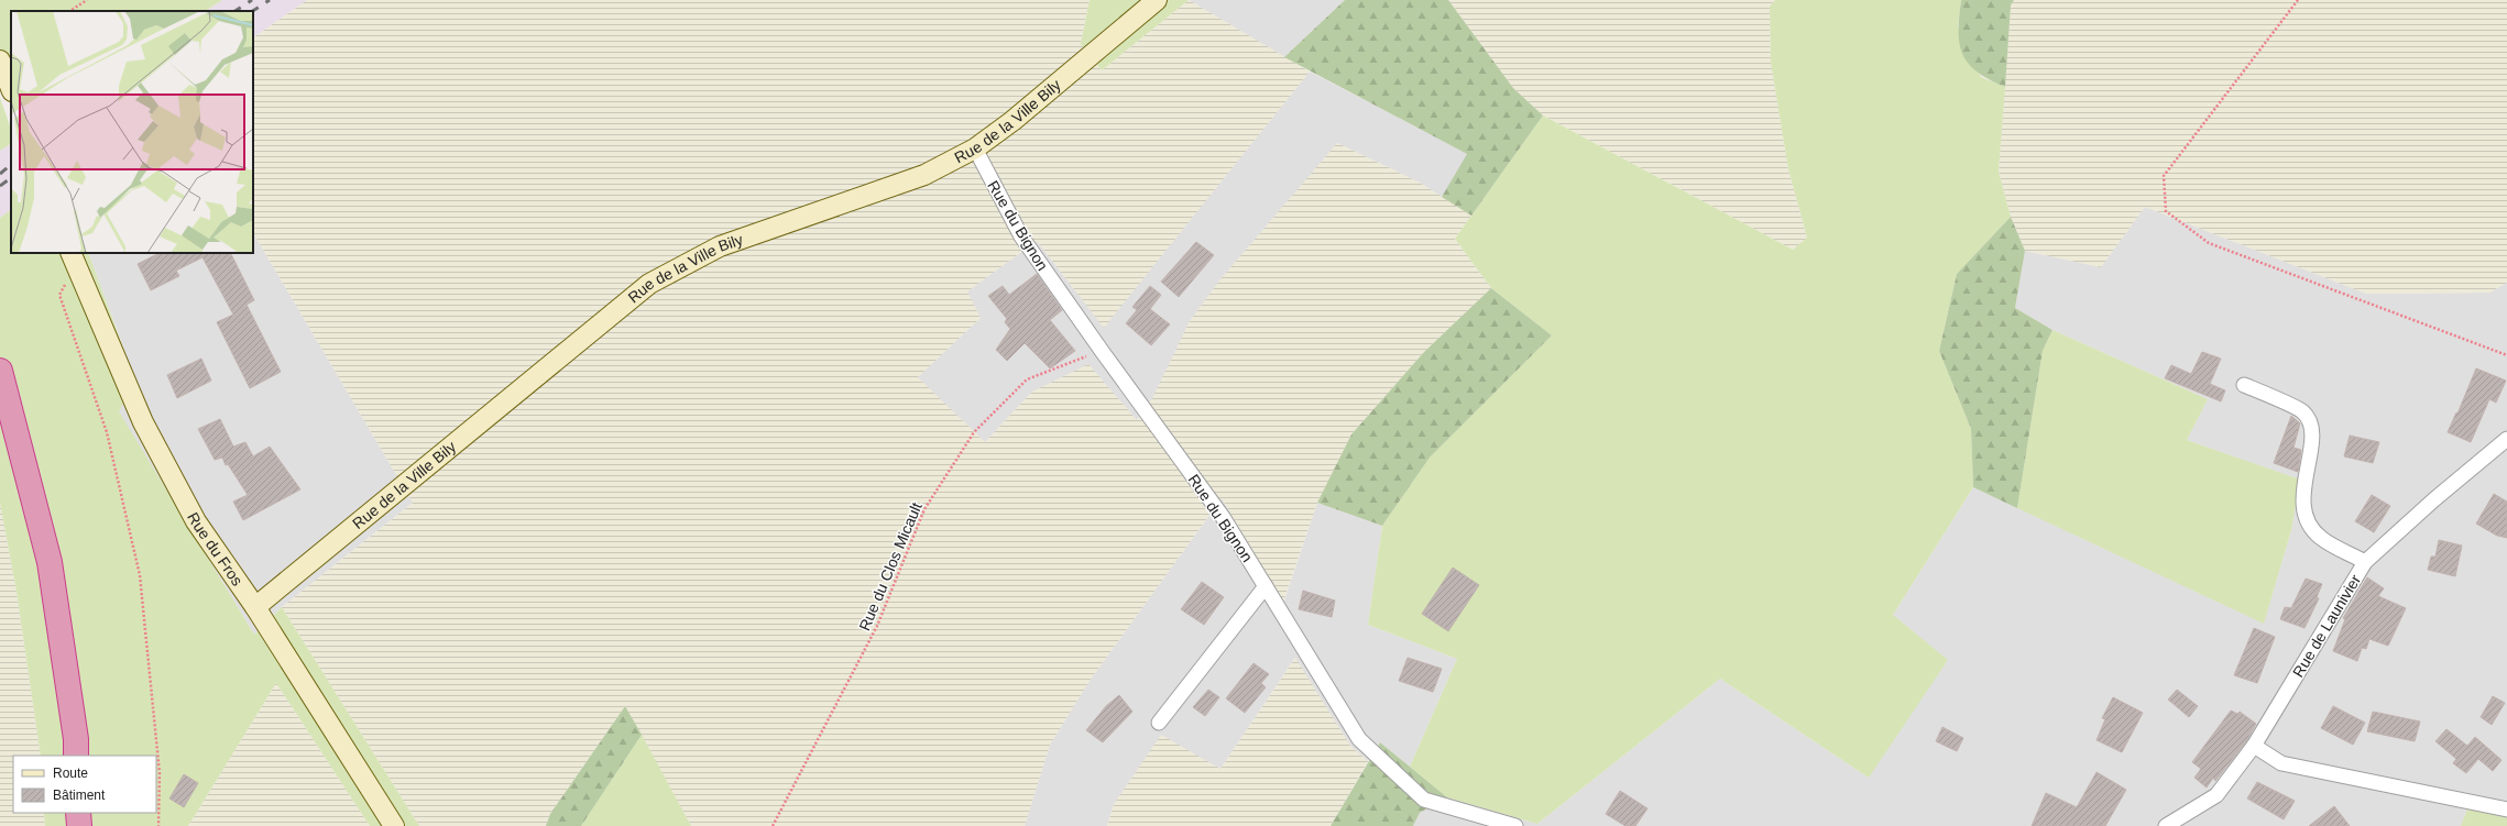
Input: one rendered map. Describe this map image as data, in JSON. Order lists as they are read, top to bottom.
{
  "streets": {
    "street": [
      "Rue de la Ville Bily",
      "Rue du Bignon",
      "Rue du Fros",
      "Rue de Launivier"
    ],
    "path": ["Rue du Clos Micault"]
  },
  "crossings": [
    ["Rue de la Ville Bily", "Rue du Bignon"],
    ["Rue de la Ville Bily", "Rue du Fros"],
    ["Rue du Bignon", "Rue du Clos Micault"]
  ],
  "legend": ["Route", "Bâtiment"]
}
